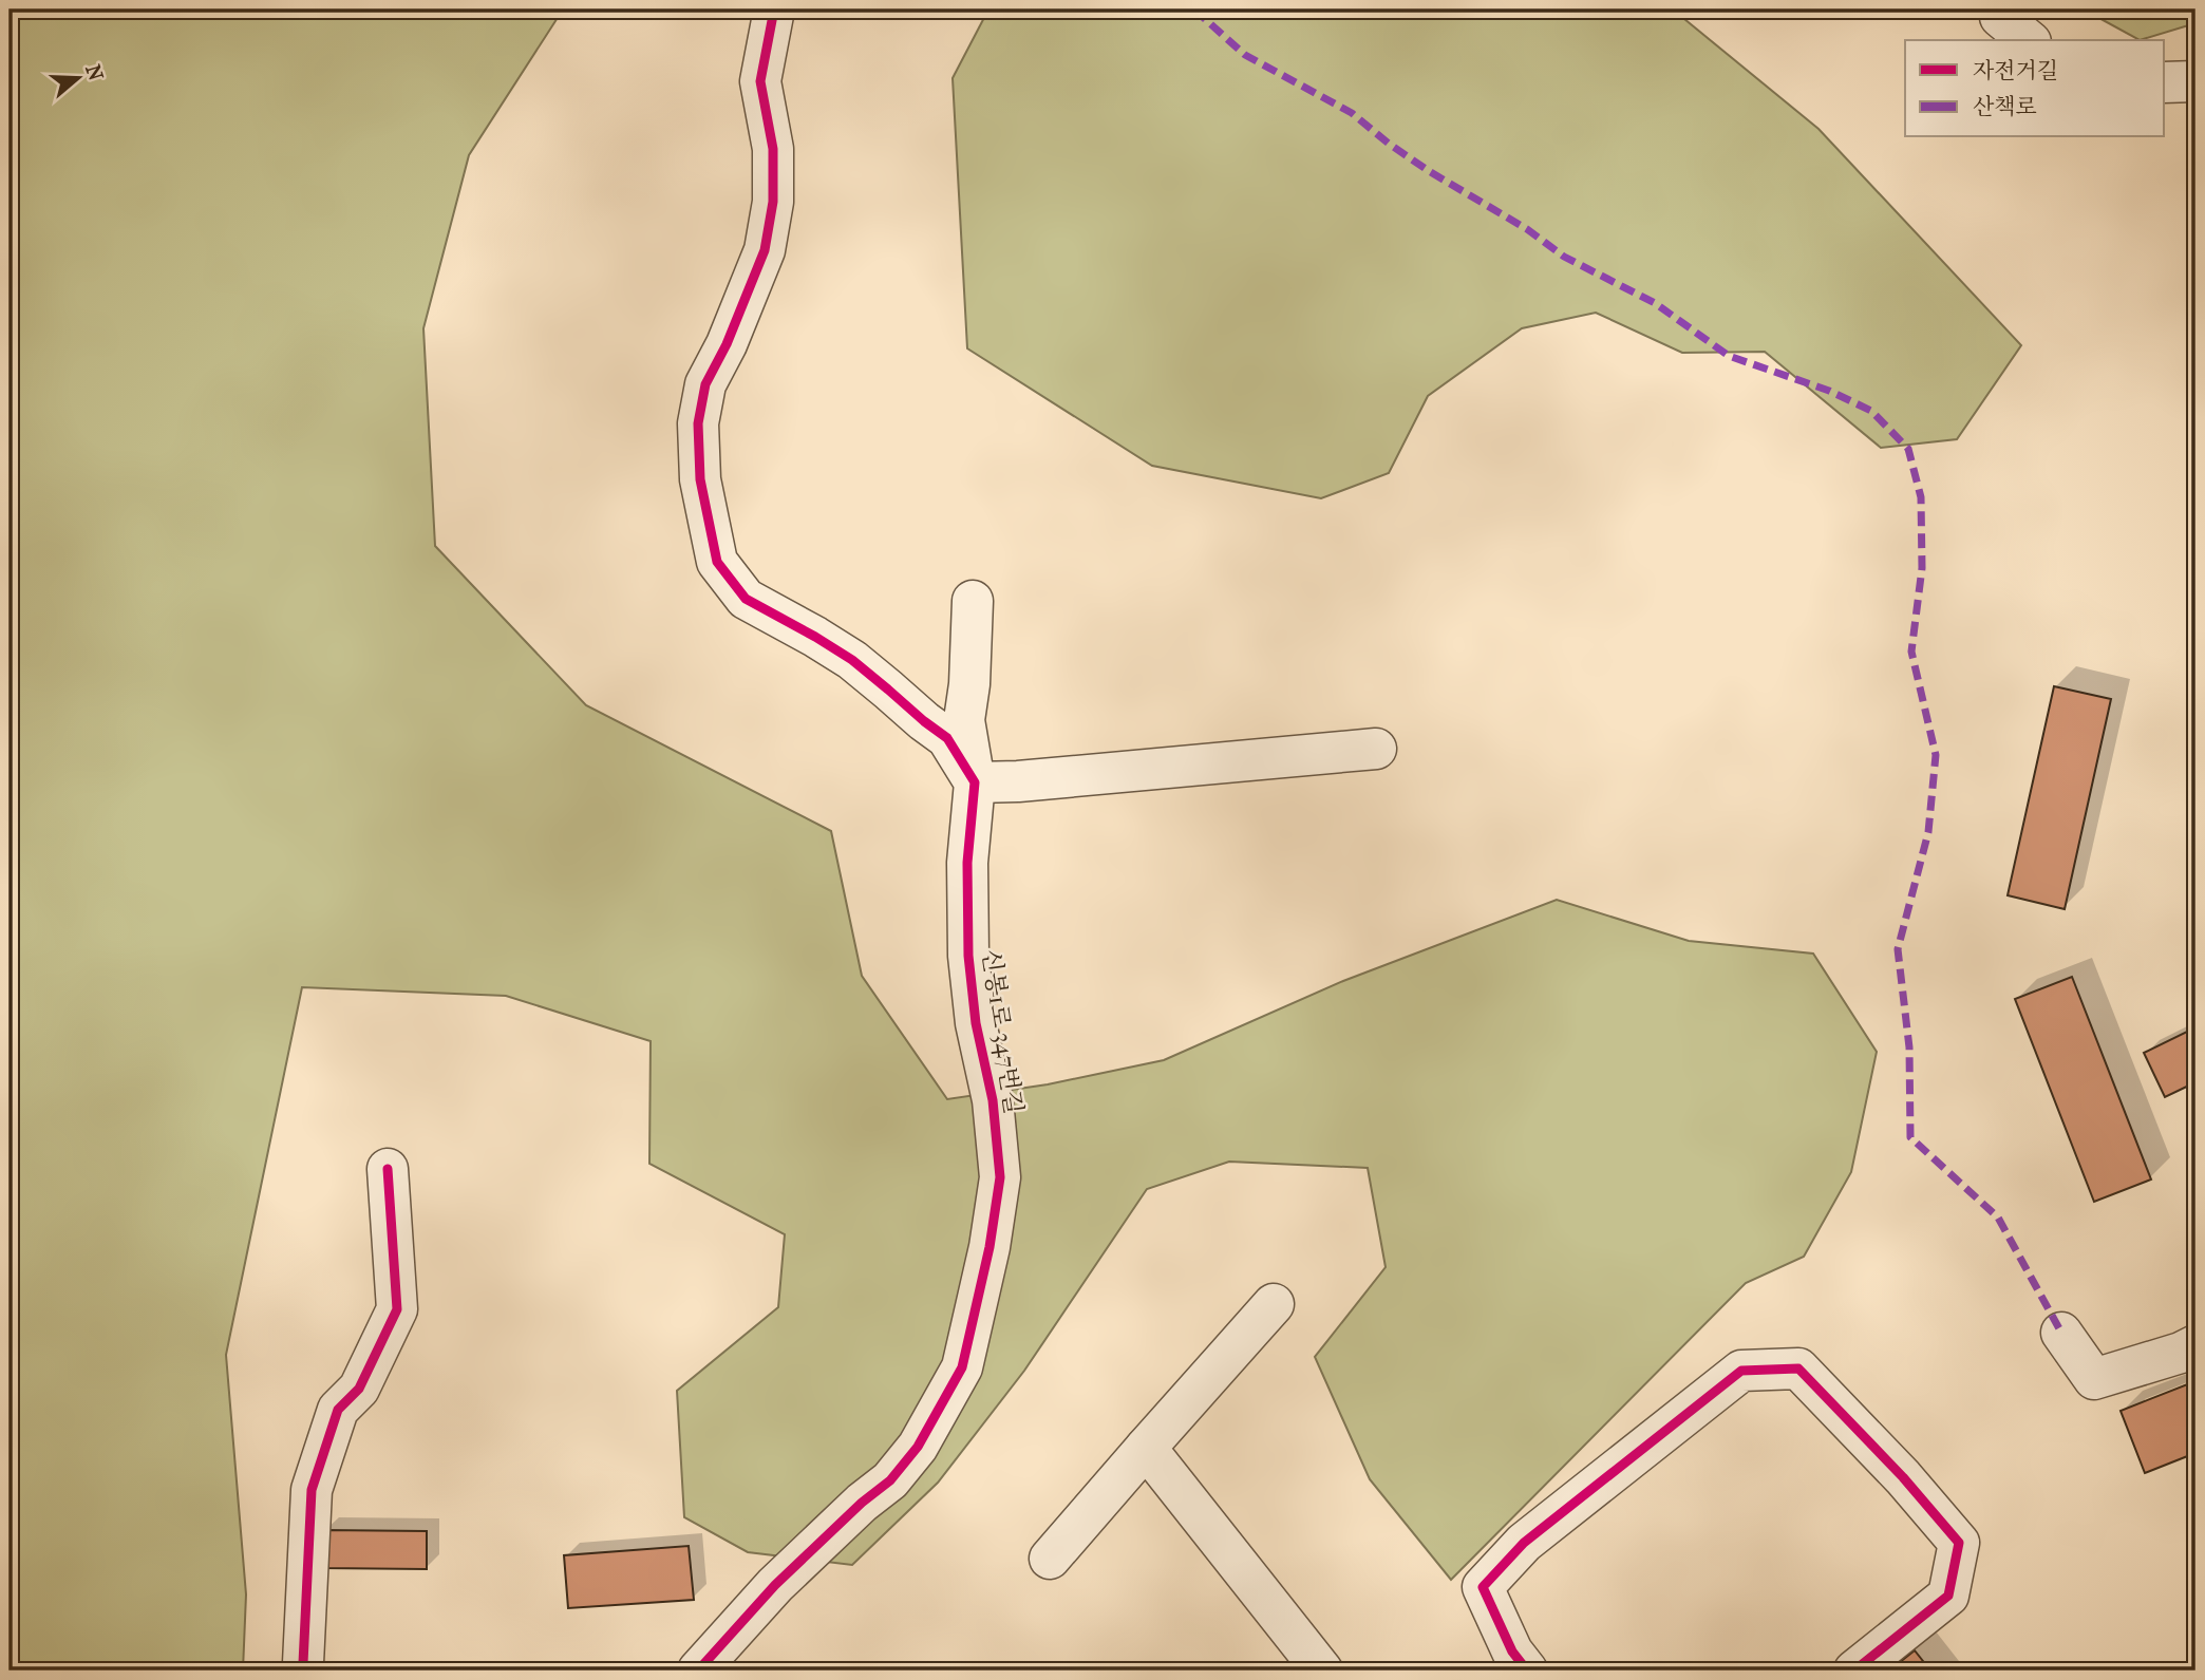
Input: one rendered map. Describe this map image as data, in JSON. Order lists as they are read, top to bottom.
{
  "streets": {
    "street": ["신봉1로 347번길"]
  },
  "legend": ["자전거길", "산책로"],
  "north": "right"
}
